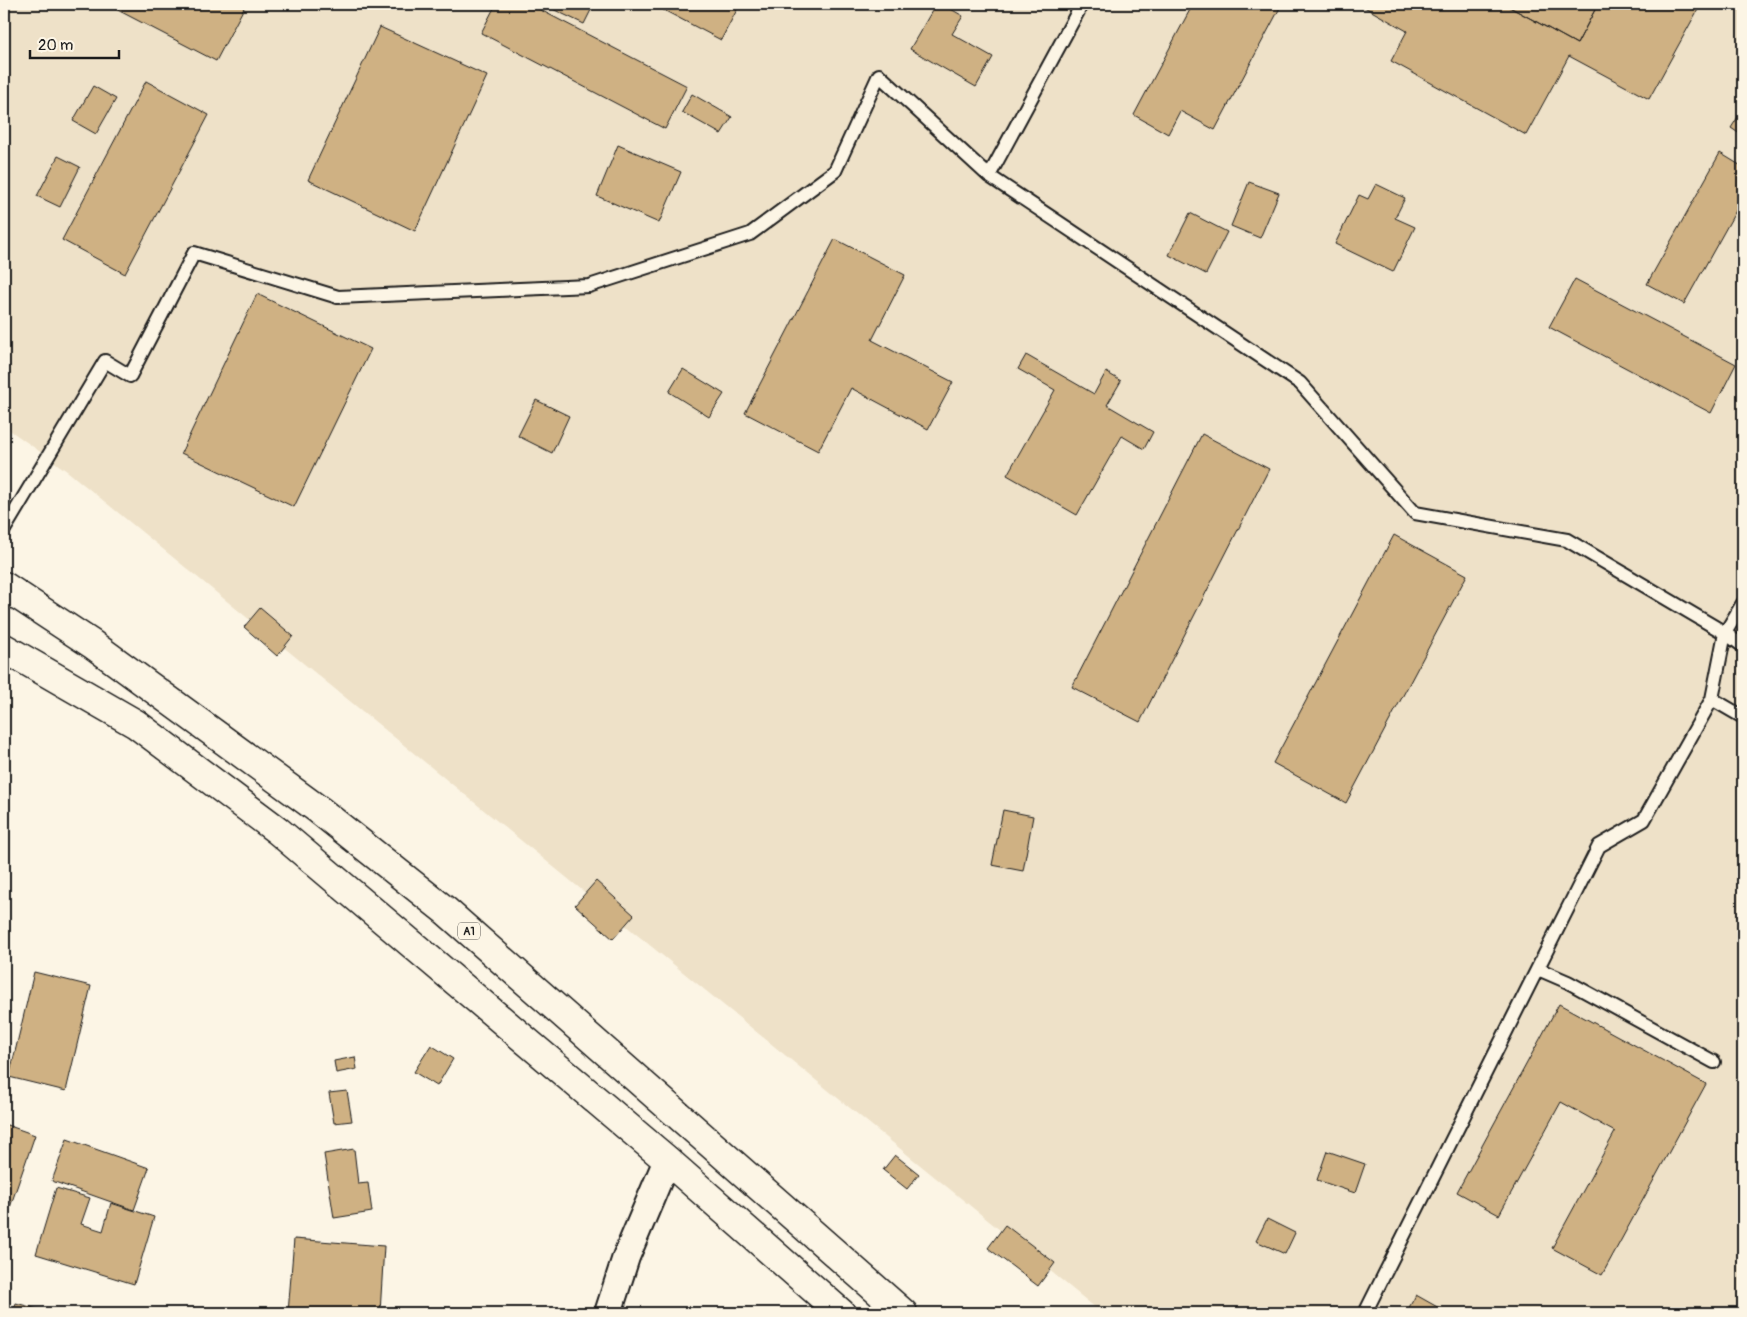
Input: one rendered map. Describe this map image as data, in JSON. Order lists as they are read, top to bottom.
{
  "streets": {
    "highway": ["A1"]
  },
  "scale_bar": "20 m"
}
